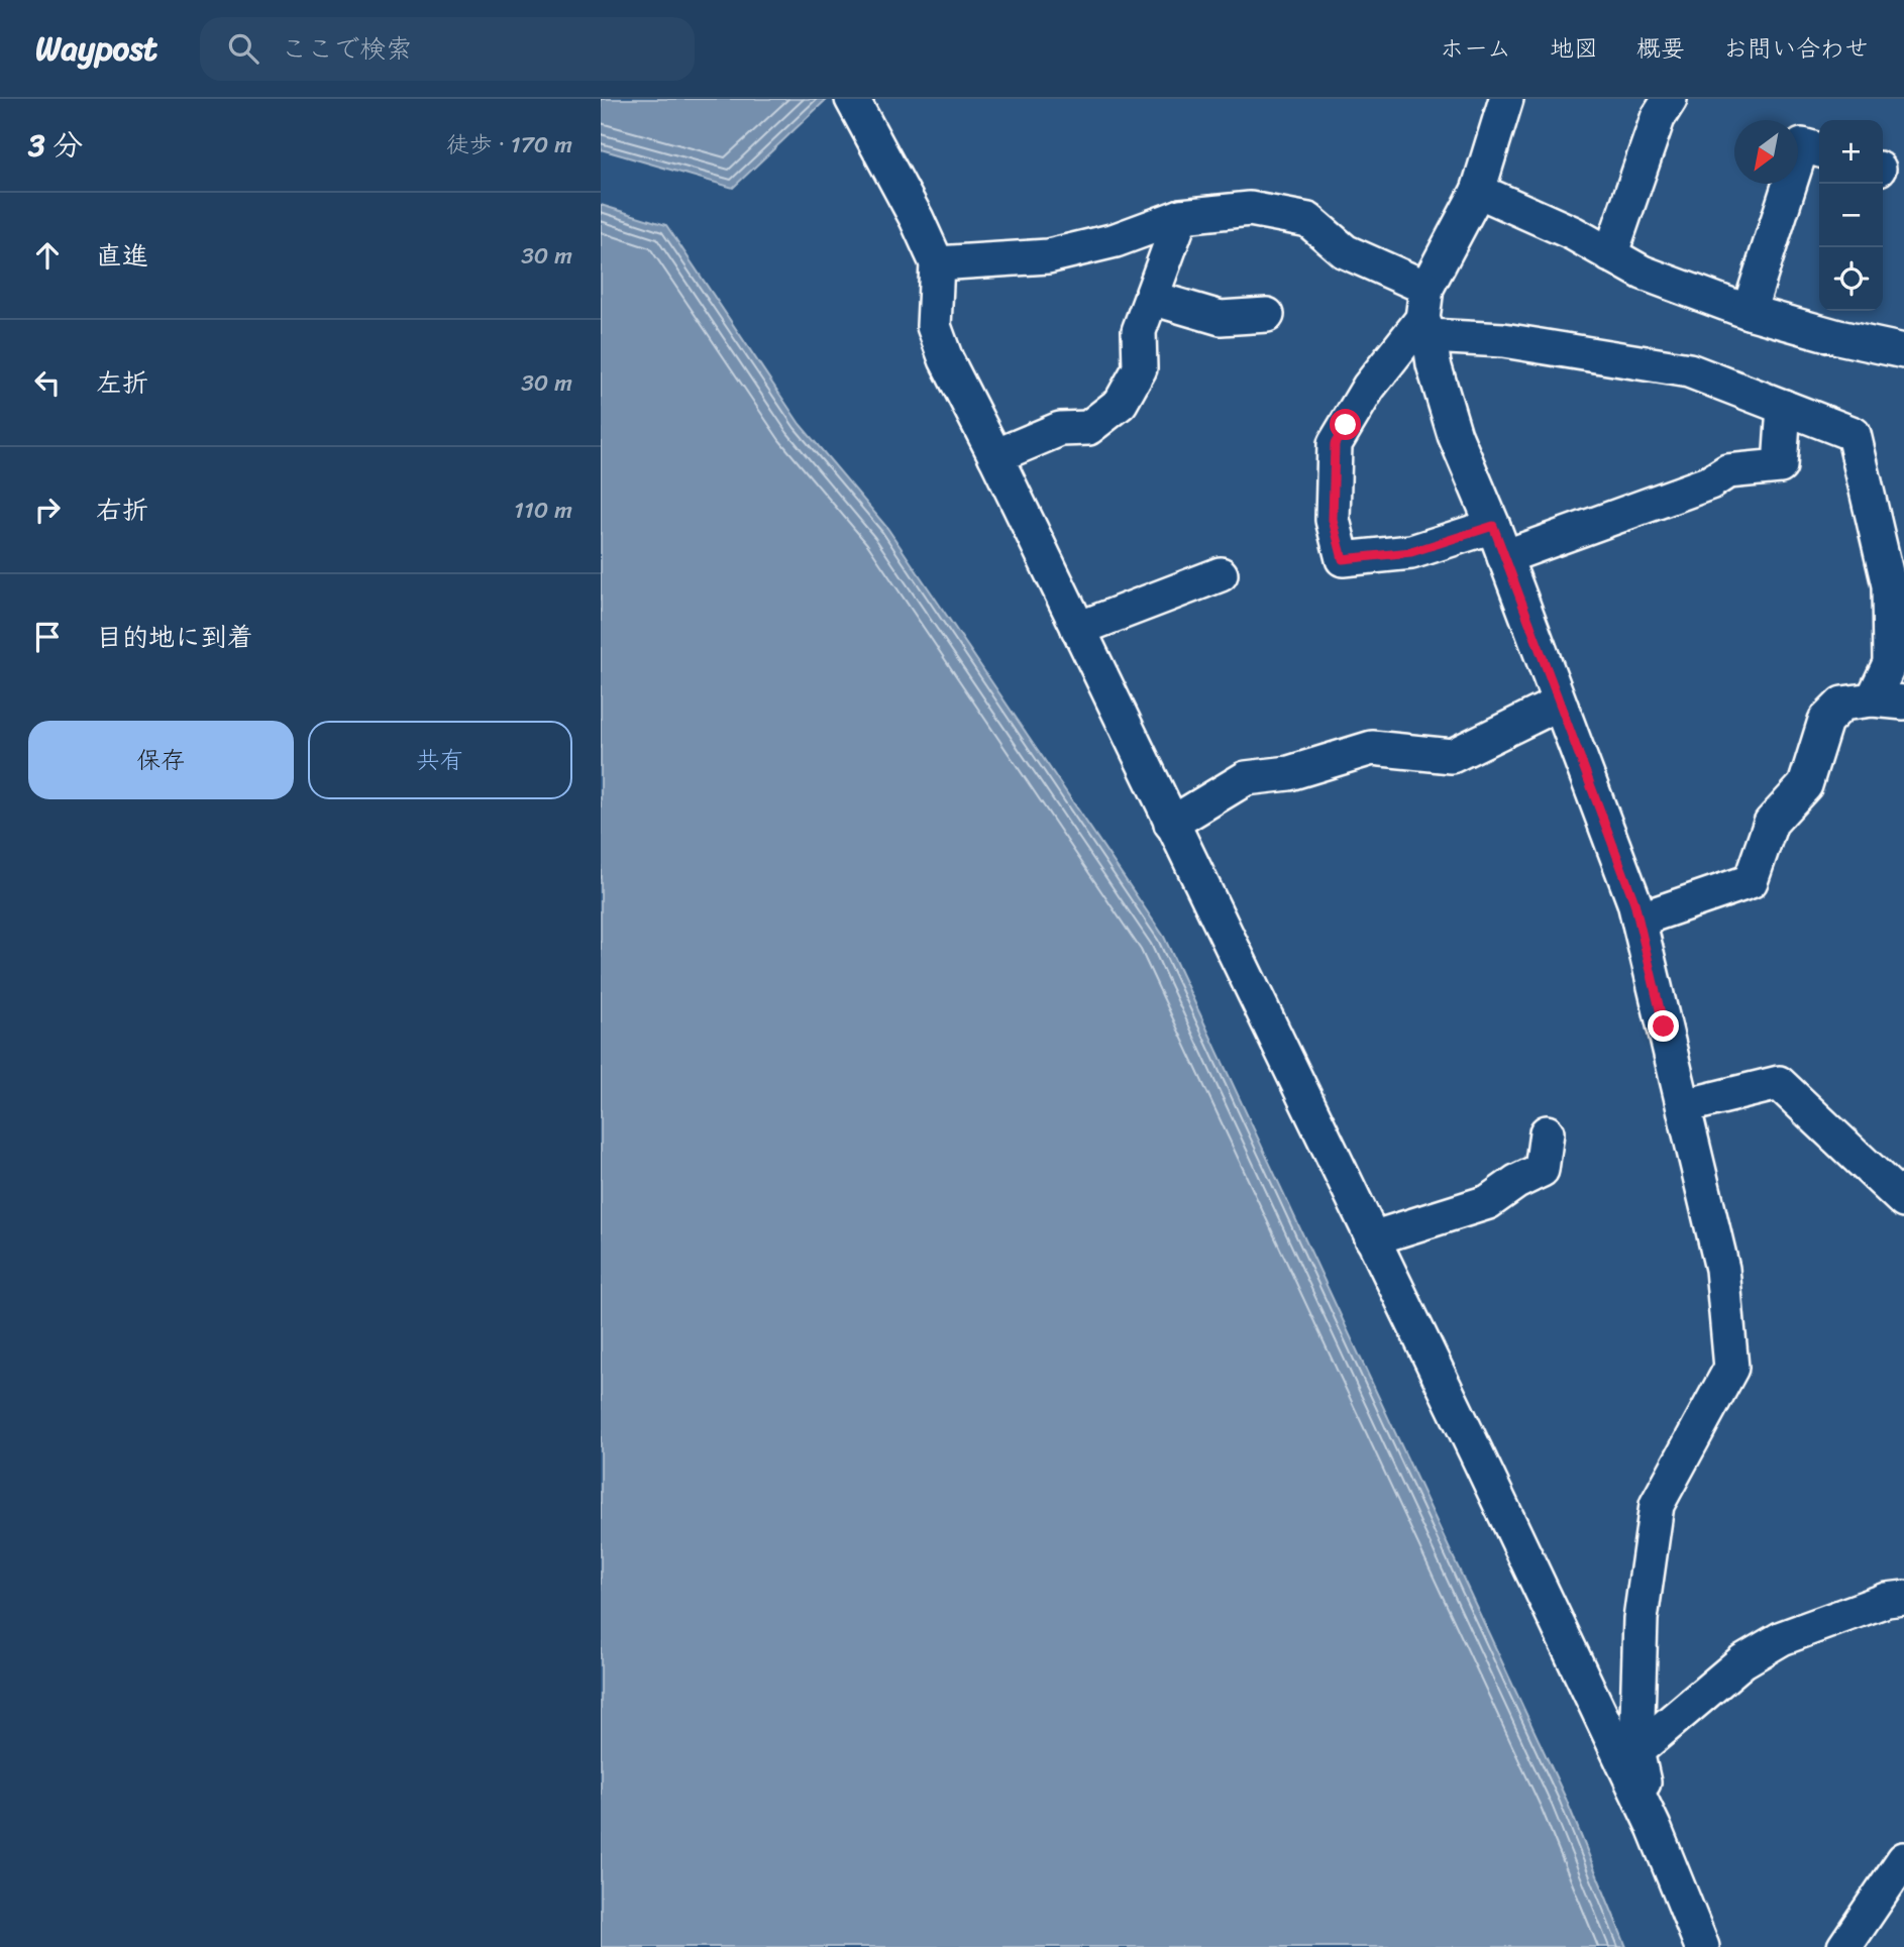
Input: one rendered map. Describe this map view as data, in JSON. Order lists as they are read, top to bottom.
{
  "north": "bottom left",
  "page": {
    "header": "Waypost",
    "search": "ここで検索",
    "nav": [
      "ホーム",
      "地図",
      "概要",
      "お問い合わせ"
    ],
    "heading": ["3 分", "徒歩 · 170 m"],
    "map_buttons": ["+", "−"],
    "list": [
      ["直進", "30 m"],
      ["左折", "30 m"],
      ["右折", "110 m"],
      "目的地に到着"
    ],
    "buttons": ["保存", "共有"]
  }
}
